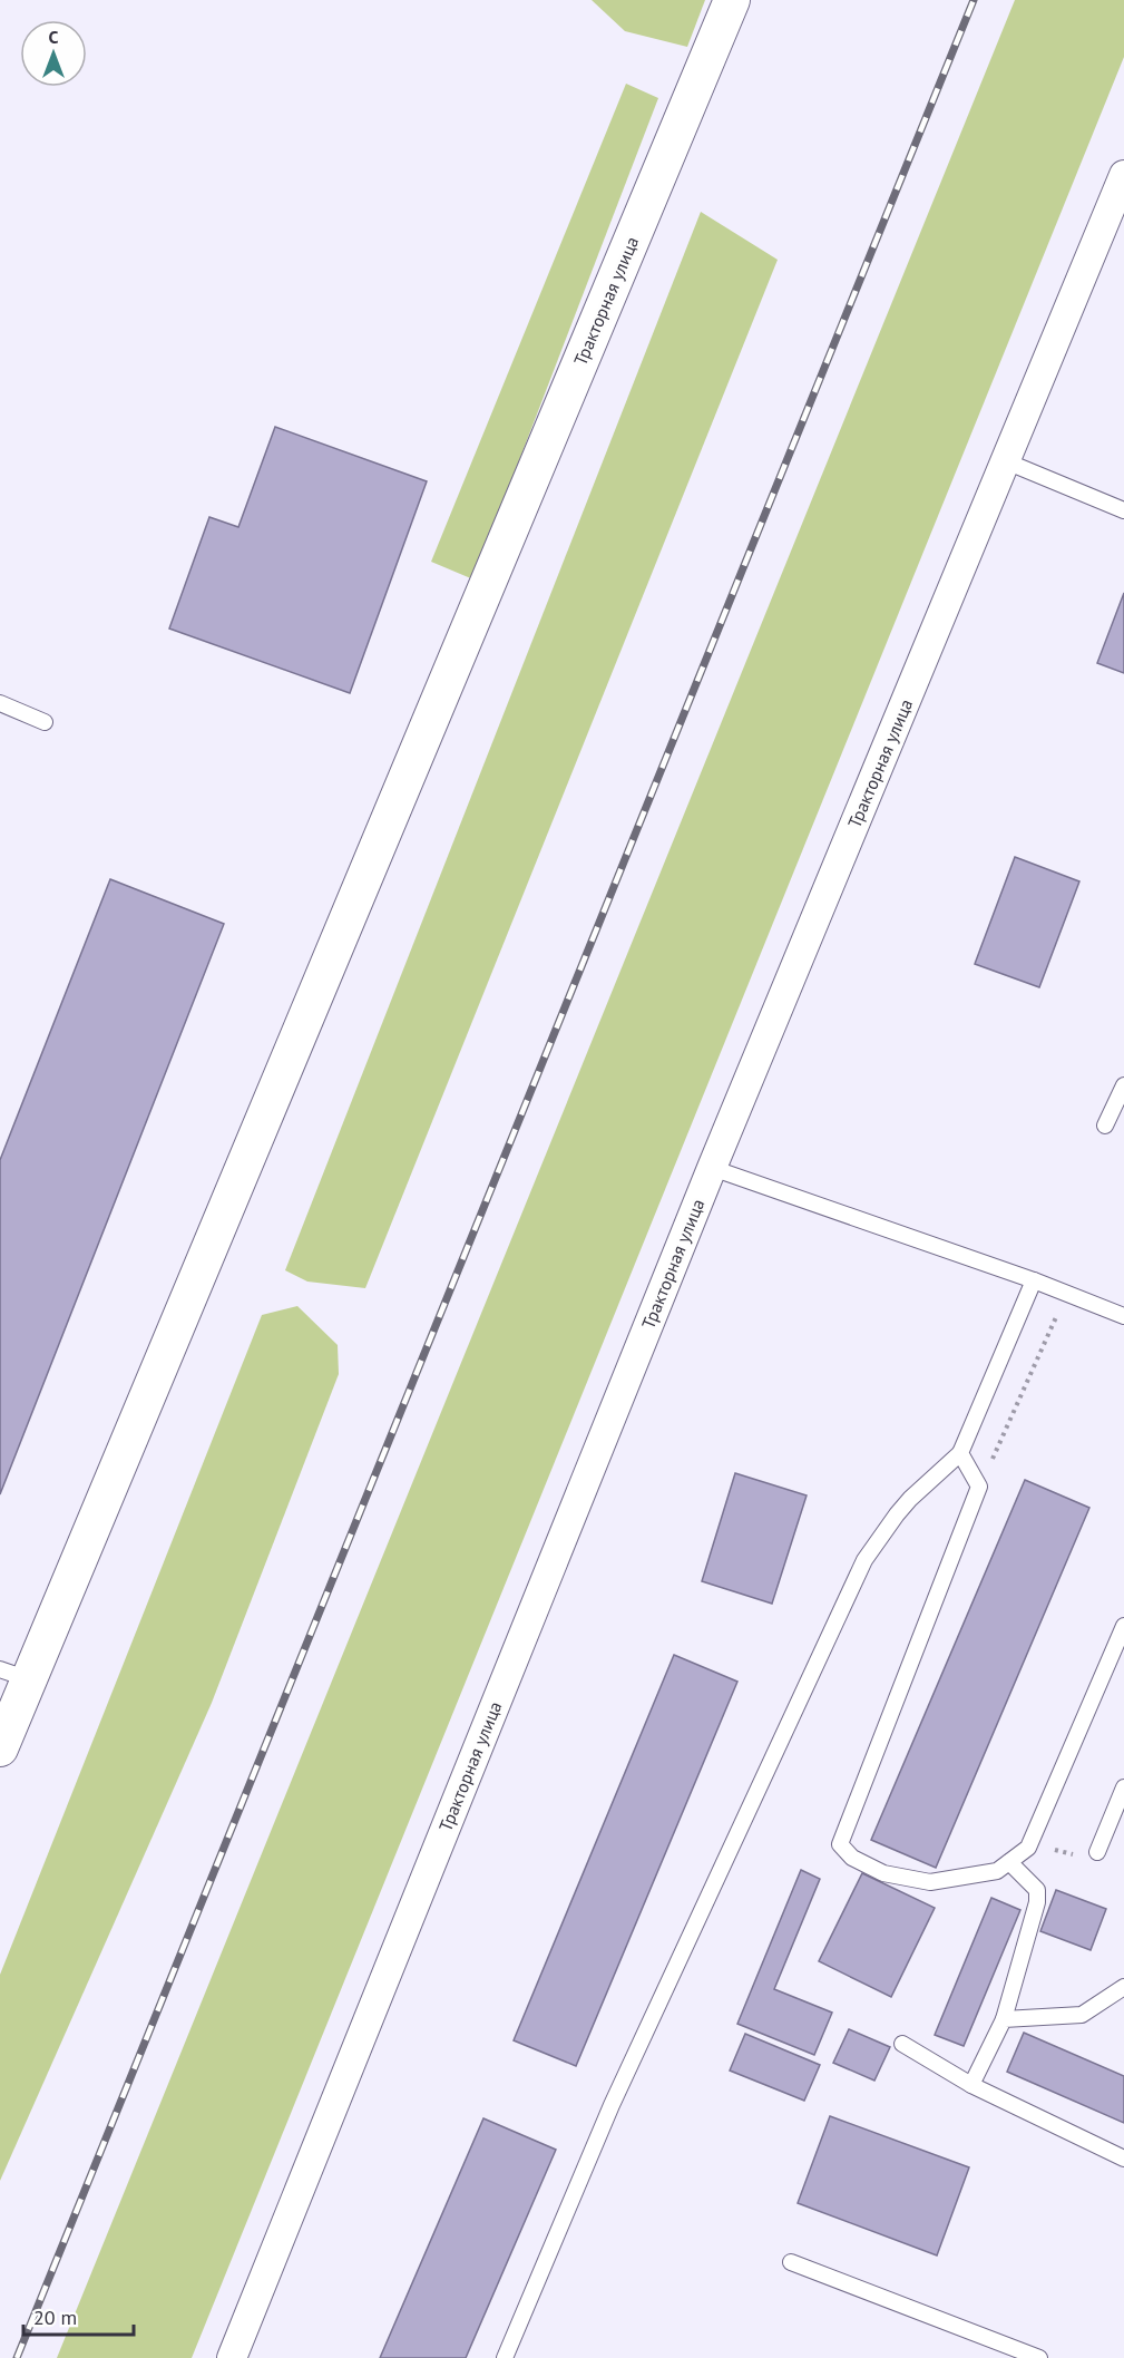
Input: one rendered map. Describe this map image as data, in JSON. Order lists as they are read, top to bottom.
{
  "streets": {
    "street": ["Тракторная улица"]
  },
  "scale_bar": "20 m",
  "north": "top"
}
